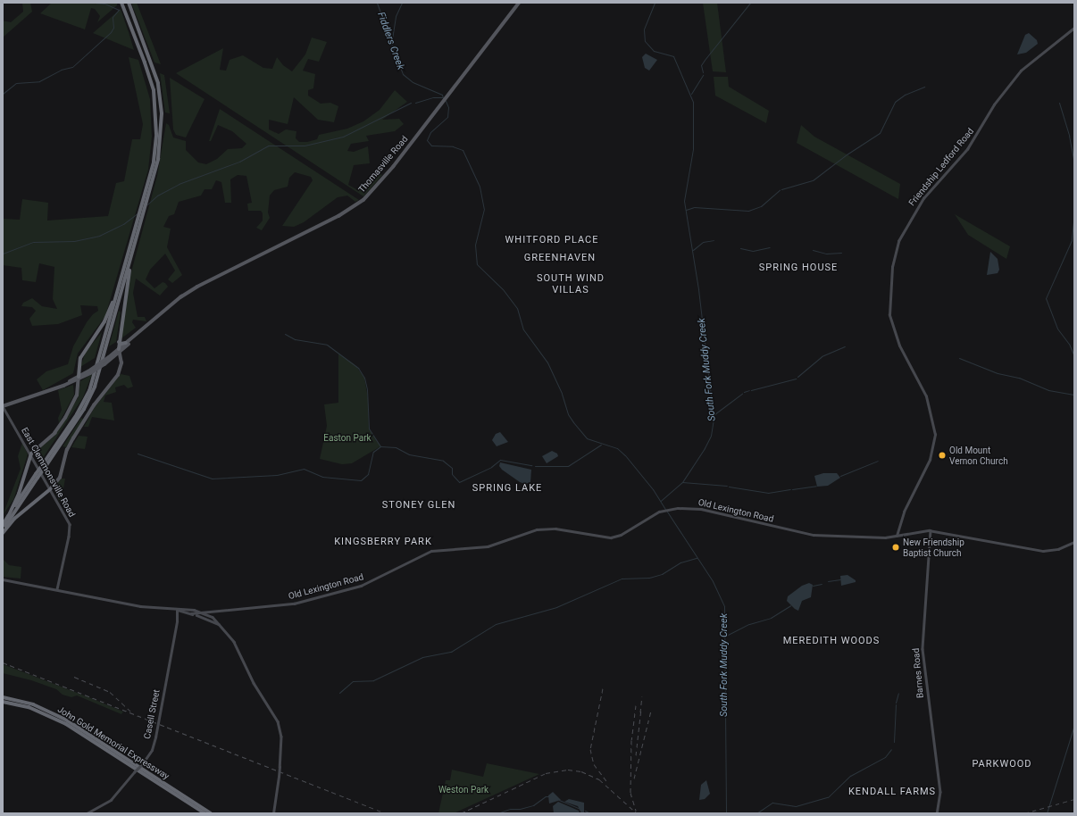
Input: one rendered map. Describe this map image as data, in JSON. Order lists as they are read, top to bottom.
{
  "streets": {
    "highway": ["John Gold Memorial Expressway"],
    "main road": ["Thomasville Road"],
    "street": [
      "Friendship Ledford Road",
      "East Clemmonsville Road",
      "Old Lexington Road",
      "Barnes Road",
      "Casell Street"
    ]
  },
  "crossings": [
    ["Thomasville Road", "East Clemmonsville Road"],
    ["Friendship Ledford Road", "Old Lexington Road"],
    ["East Clemmonsville Road", "Old Lexington Road"],
    ["Old Lexington Road", "Barnes Road"],
    ["Old Lexington Road", "Casell Street"]
  ],
  "districts": [
    "WHITFORD PLACE",
    "GREENHAVEN",
    "SPRING HOUSE",
    "SOUTH WIND VILLAS",
    "SPRING LAKE",
    "STONEY GLEN",
    "KINGSBERRY PARK",
    "MEREDITH WOODS",
    "PARKWOOD",
    "KENDALL FARMS"
  ],
  "water": ["Fiddlers Creek", "South Fork Muddy Creek"],
  "parks": ["Easton Park", "Weston Park"],
  "places": ["Old Mount Vernon Church", "New Friendship Baptist Church"]
}
